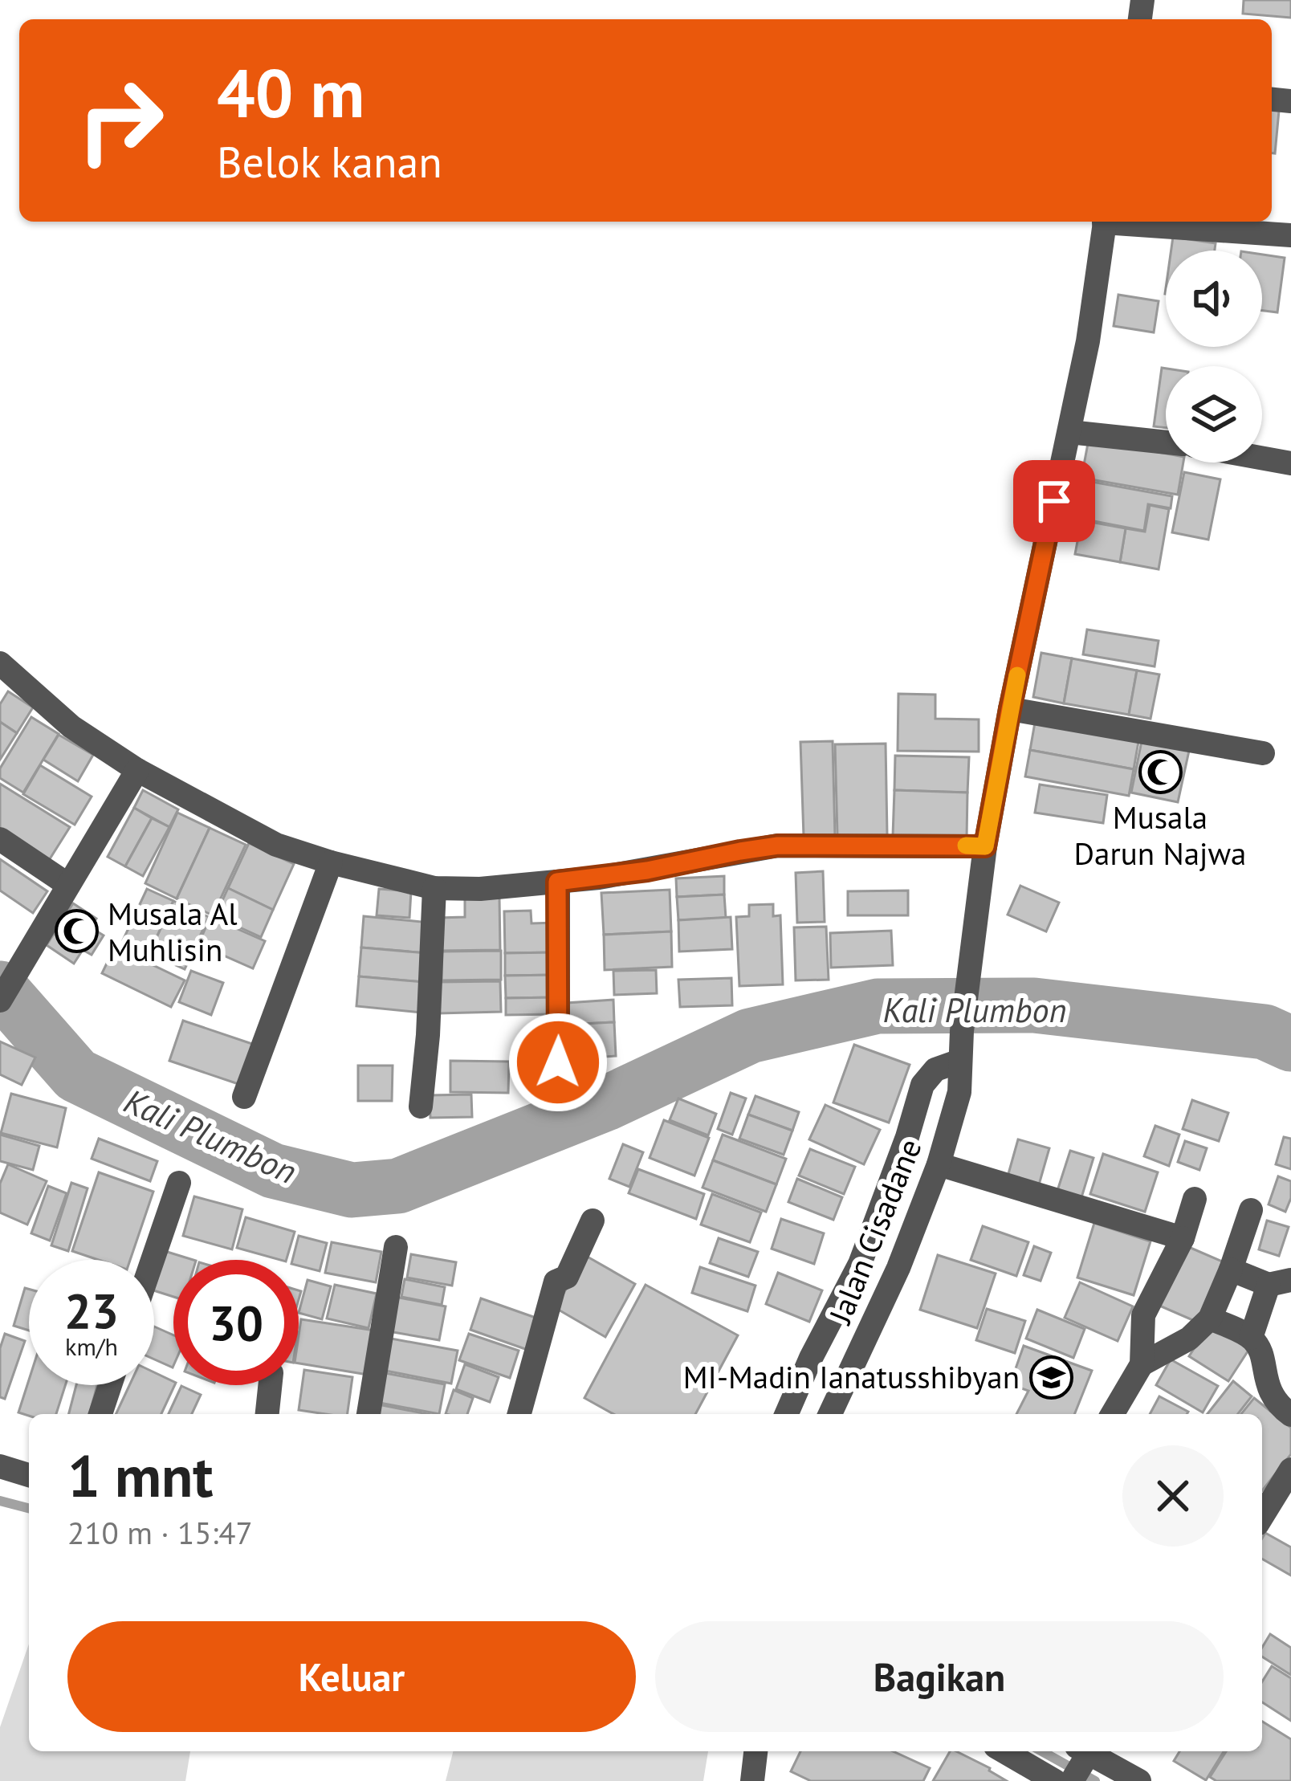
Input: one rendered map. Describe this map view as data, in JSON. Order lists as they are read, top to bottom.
{
  "streets": {
    "street": ["Jalan Cisadane"]
  },
  "water": ["Kali Plumbon"],
  "places": {
    "mosque": ["Musala Darun Najwa", "Musala Al Muhlisin"],
    "school or university": ["MI-Madin Ianatusshibyan"]
  },
  "page": {
    "turn": ["40 m", "Belok kanan"],
    "speed": "23 km/h",
    "limit": "30",
    "heading": ["1 mnt", "210 m · 15:47"],
    "buttons": ["Keluar", "Bagikan"]
  }
}
